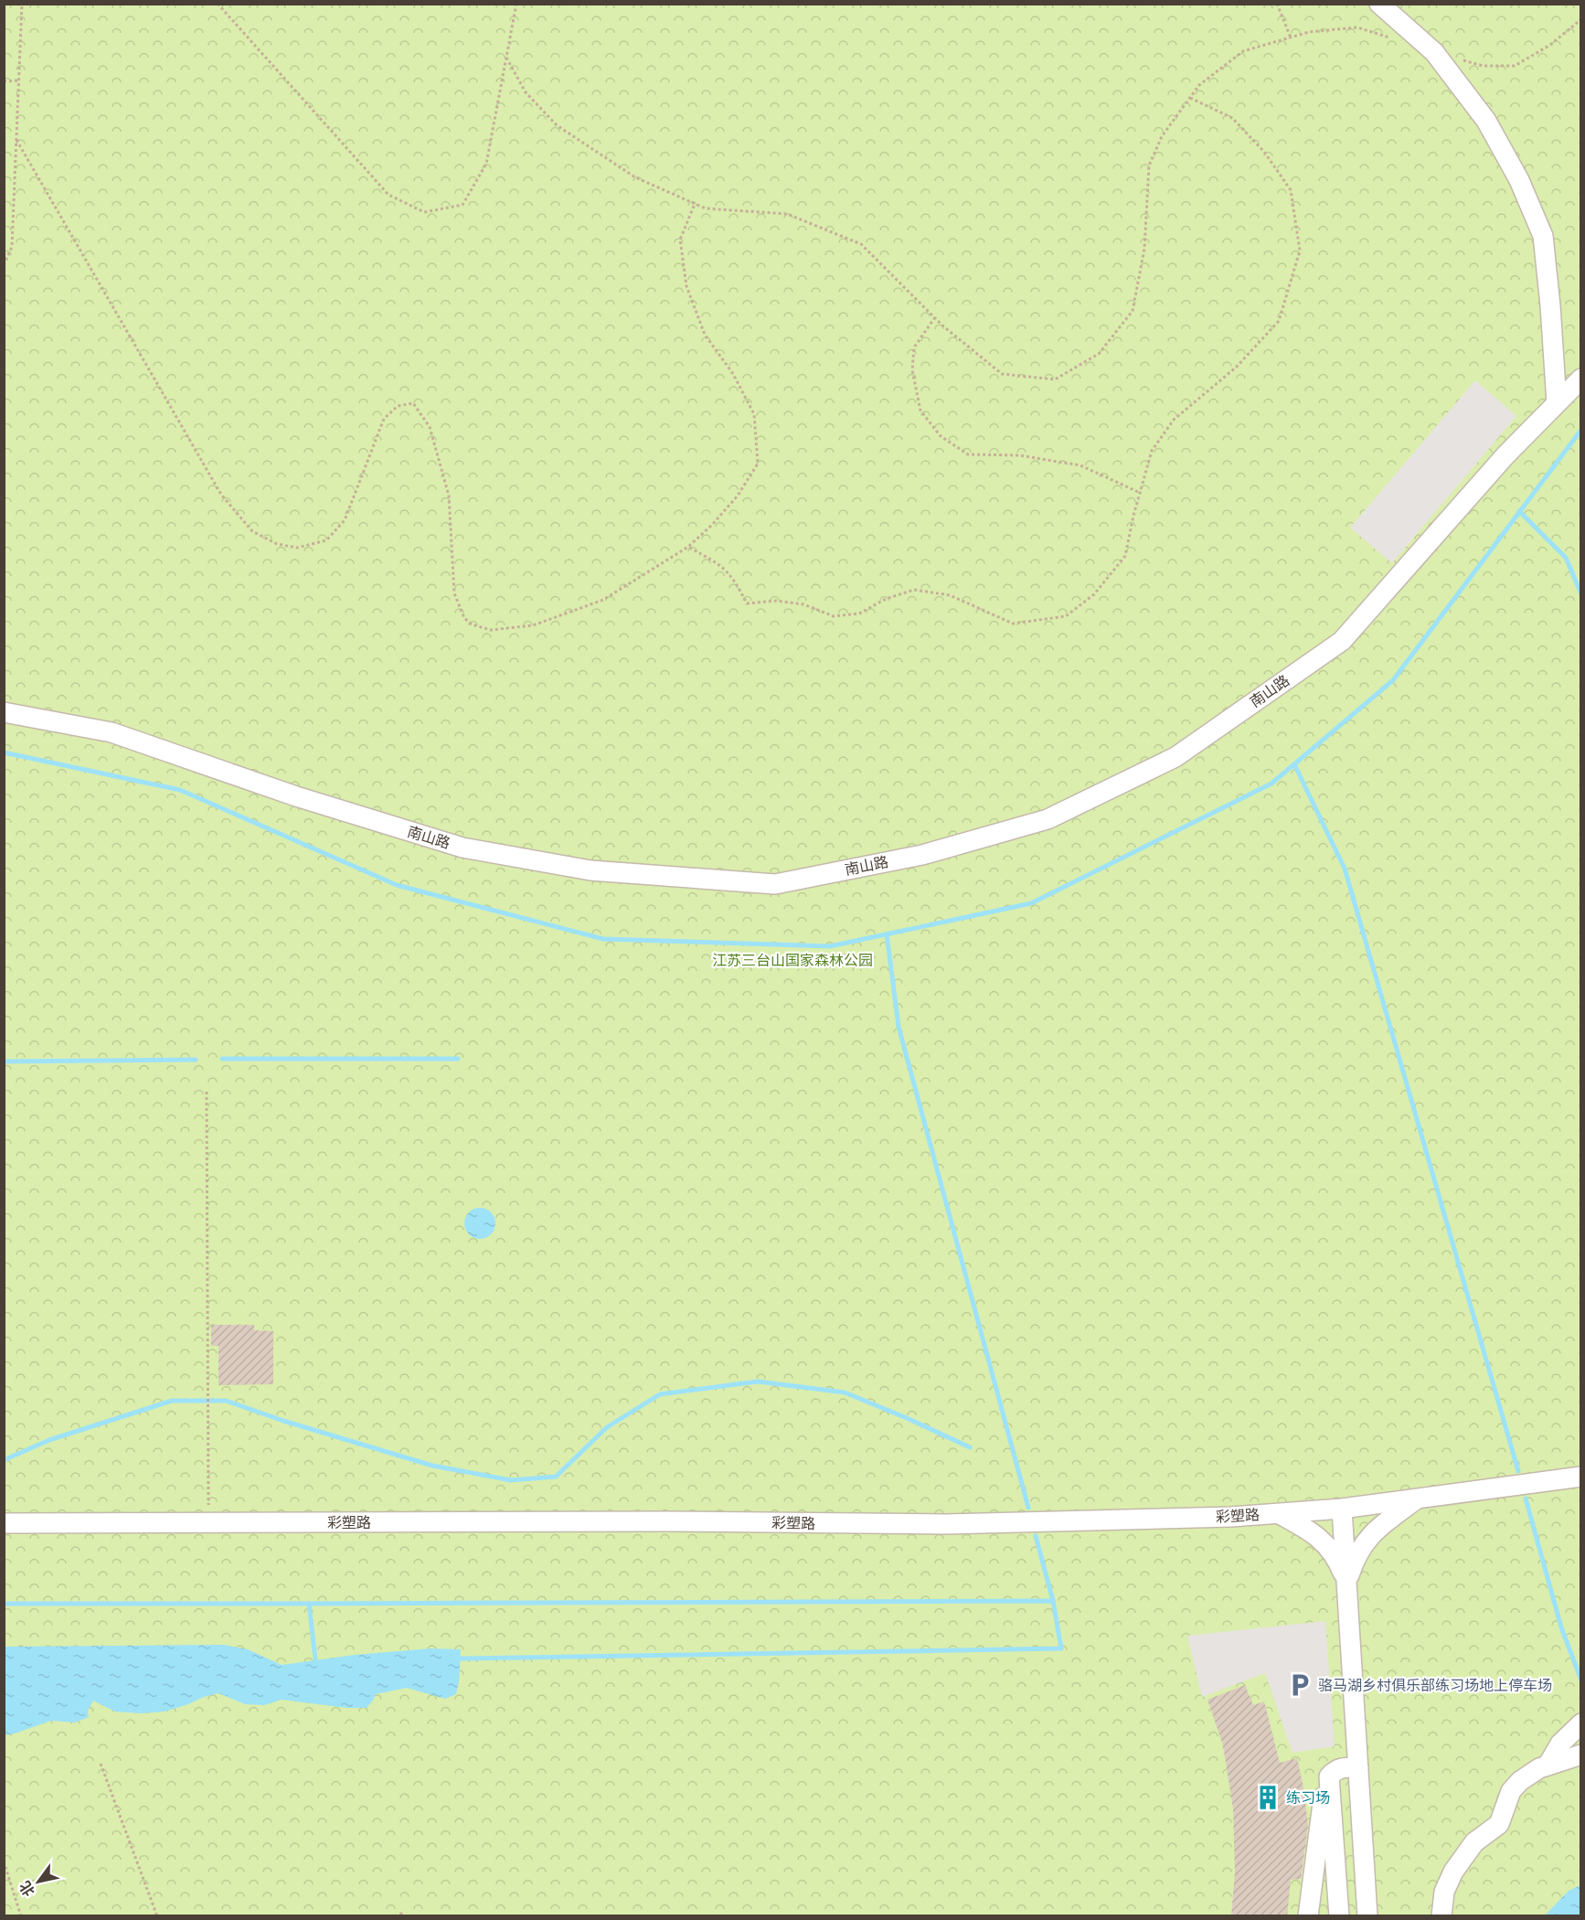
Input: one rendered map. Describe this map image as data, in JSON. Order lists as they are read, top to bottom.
{
  "streets": {
    "street": ["南山路", "彩塑路"]
  },
  "parks": ["江苏三台山国家森林公园"],
  "places": {
    "parking": ["骆马湖乡村俱乐部练习场地上停车场"],
    "building": ["练习场"]
  },
  "north": "bottom left"
}
